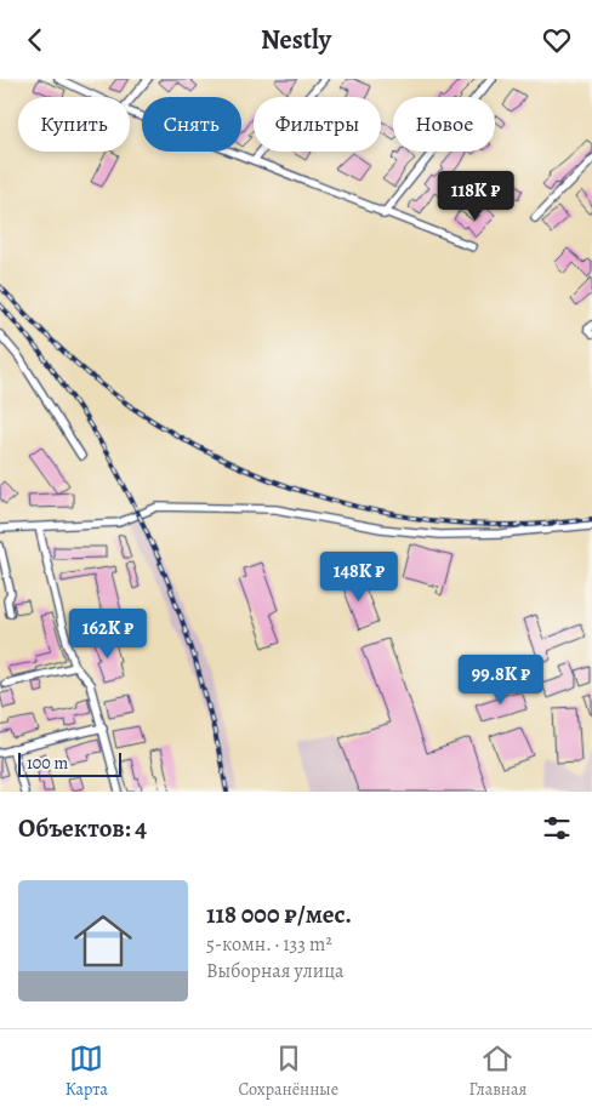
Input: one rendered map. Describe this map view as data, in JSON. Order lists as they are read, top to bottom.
{
  "scale_bar": "100 m",
  "page": {
    "header": "Nestly",
    "chip": [
      "Купить",
      "Снять",
      "Фильтры",
      "Новое"
    ],
    "price": [
      "118K ₽",
      "148K ₽",
      "162K ₽",
      "99.8K ₽"
    ],
    "scale": "100 m",
    "heading": "Объектов: 4",
    "list": [
      {
        "name": "118 000 ₽/мес.",
        "note": "5-комн. · 133 m² · Выборная улица"
      }
    ],
    "tabs": ["Карта", "Сохранённые", "Главная"]
  }
}
